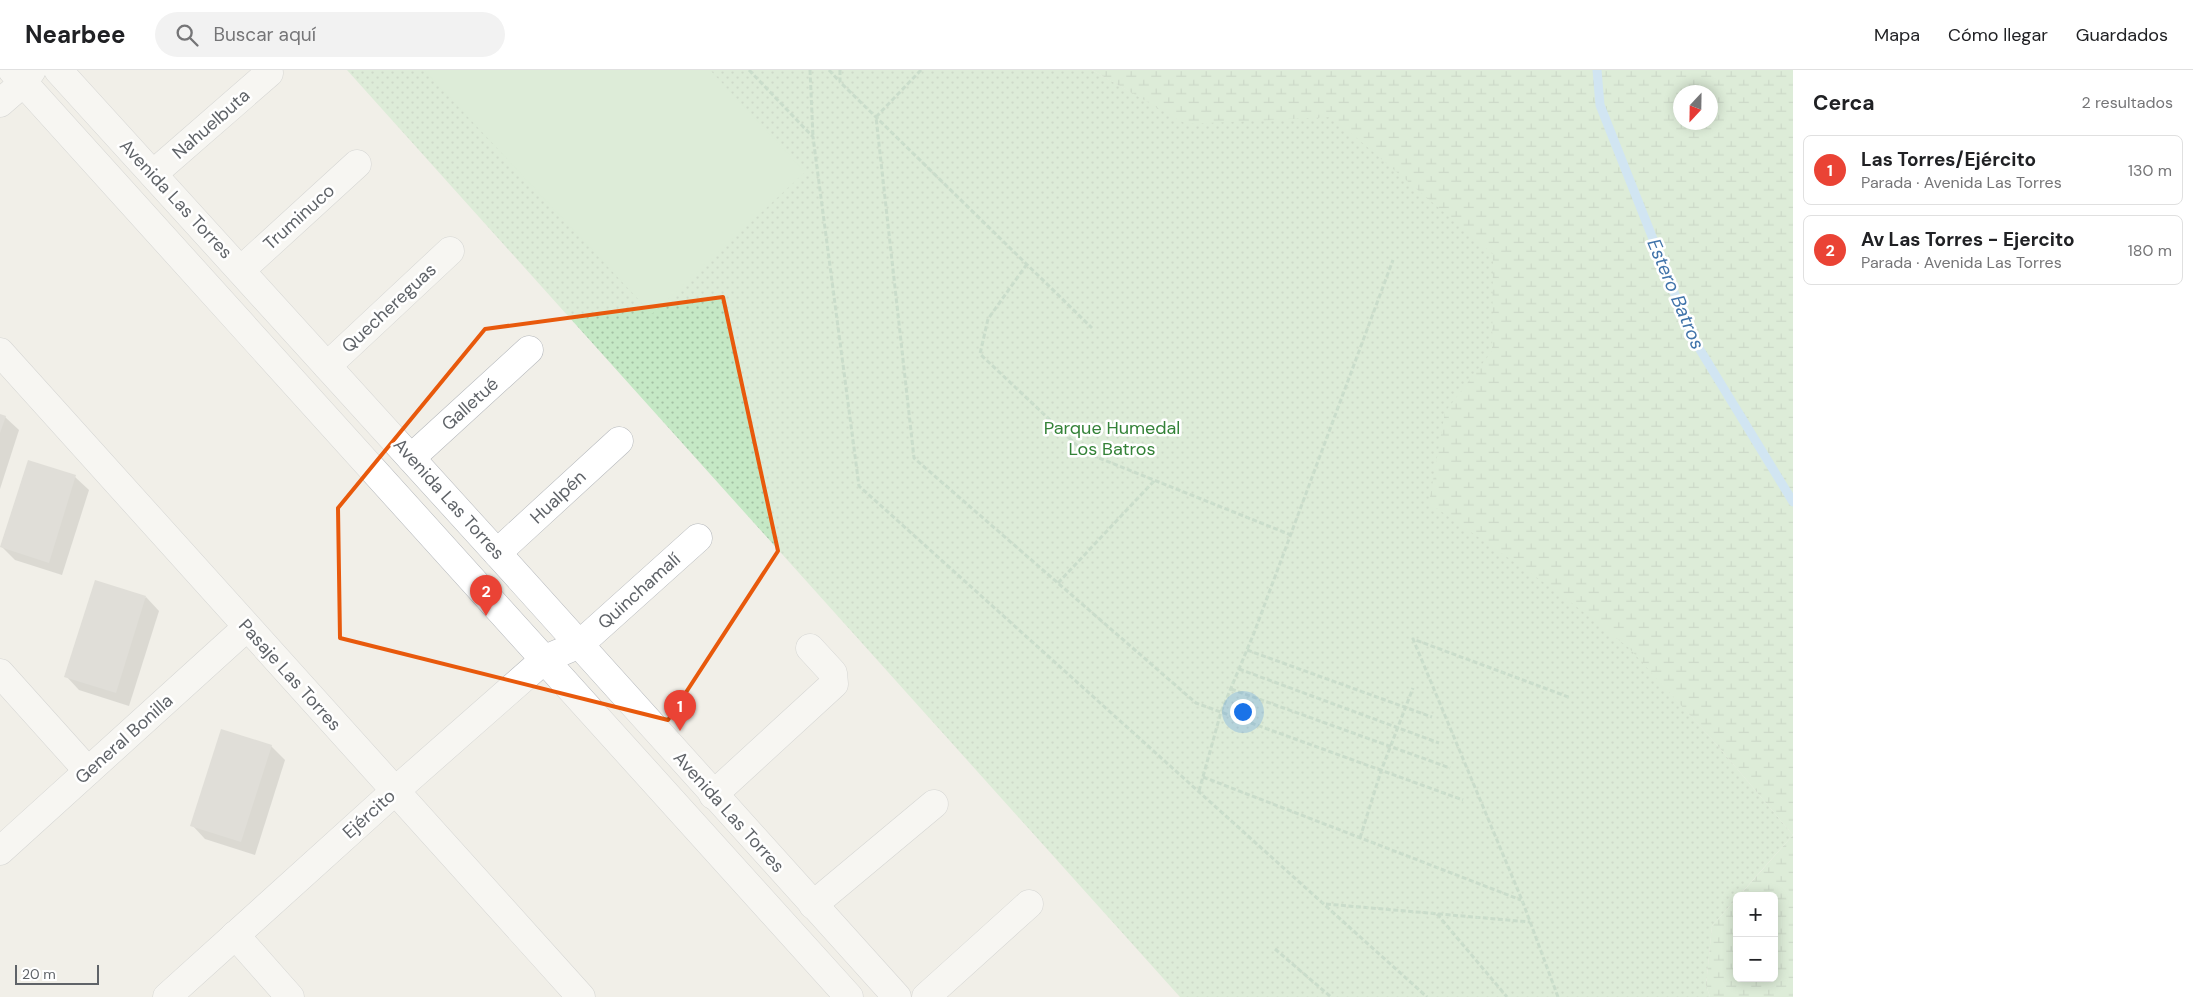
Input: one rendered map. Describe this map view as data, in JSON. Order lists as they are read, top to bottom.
{
  "streets": {
    "street": [
      "Nahuelbuta",
      "Avenida Las Torres",
      "Truminuco",
      "Quechereguas",
      "Galletué",
      "Hualpén",
      "Quinchamalí",
      "Pasaje Las Torres",
      "General Bonilla",
      "Ejército"
    ]
  },
  "crossings": [
    ["Nahuelbuta", "Avenida Las Torres"],
    ["Avenida Las Torres", "Truminuco"],
    ["Avenida Las Torres", "Quechereguas"],
    ["Avenida Las Torres", "Galletué"],
    ["Avenida Las Torres", "Hualpén"],
    ["Avenida Las Torres", "Quinchamalí"],
    ["Avenida Las Torres", "Ejército"],
    ["Quinchamalí", "Ejército"],
    ["Pasaje Las Torres", "General Bonilla"],
    ["Pasaje Las Torres", "Ejército"]
  ],
  "water": ["Estero Batros"],
  "parks": ["Parque Humedal Los Batros"],
  "scale_bar": "20 m",
  "north": "bottom",
  "page": {
    "header": "Nearbee",
    "search": "Buscar aquí",
    "nav": ["Mapa", "Cómo llegar", "Guardados"],
    "heading": ["Cerca", "2 resultados"],
    "list": [
      {
        "mark": "1",
        "name": "Las Torres/Ejército",
        "note": "Parada · Avenida Las Torres",
        "value": "130 m"
      },
      {
        "mark": "2",
        "name": "Av Las Torres - Ejercito",
        "note": "Parada · Avenida Las Torres",
        "value": "180 m"
      }
    ],
    "pins": ["2", "1"],
    "map_buttons": ["+", "−"],
    "scale": "20 m"
  }
}
